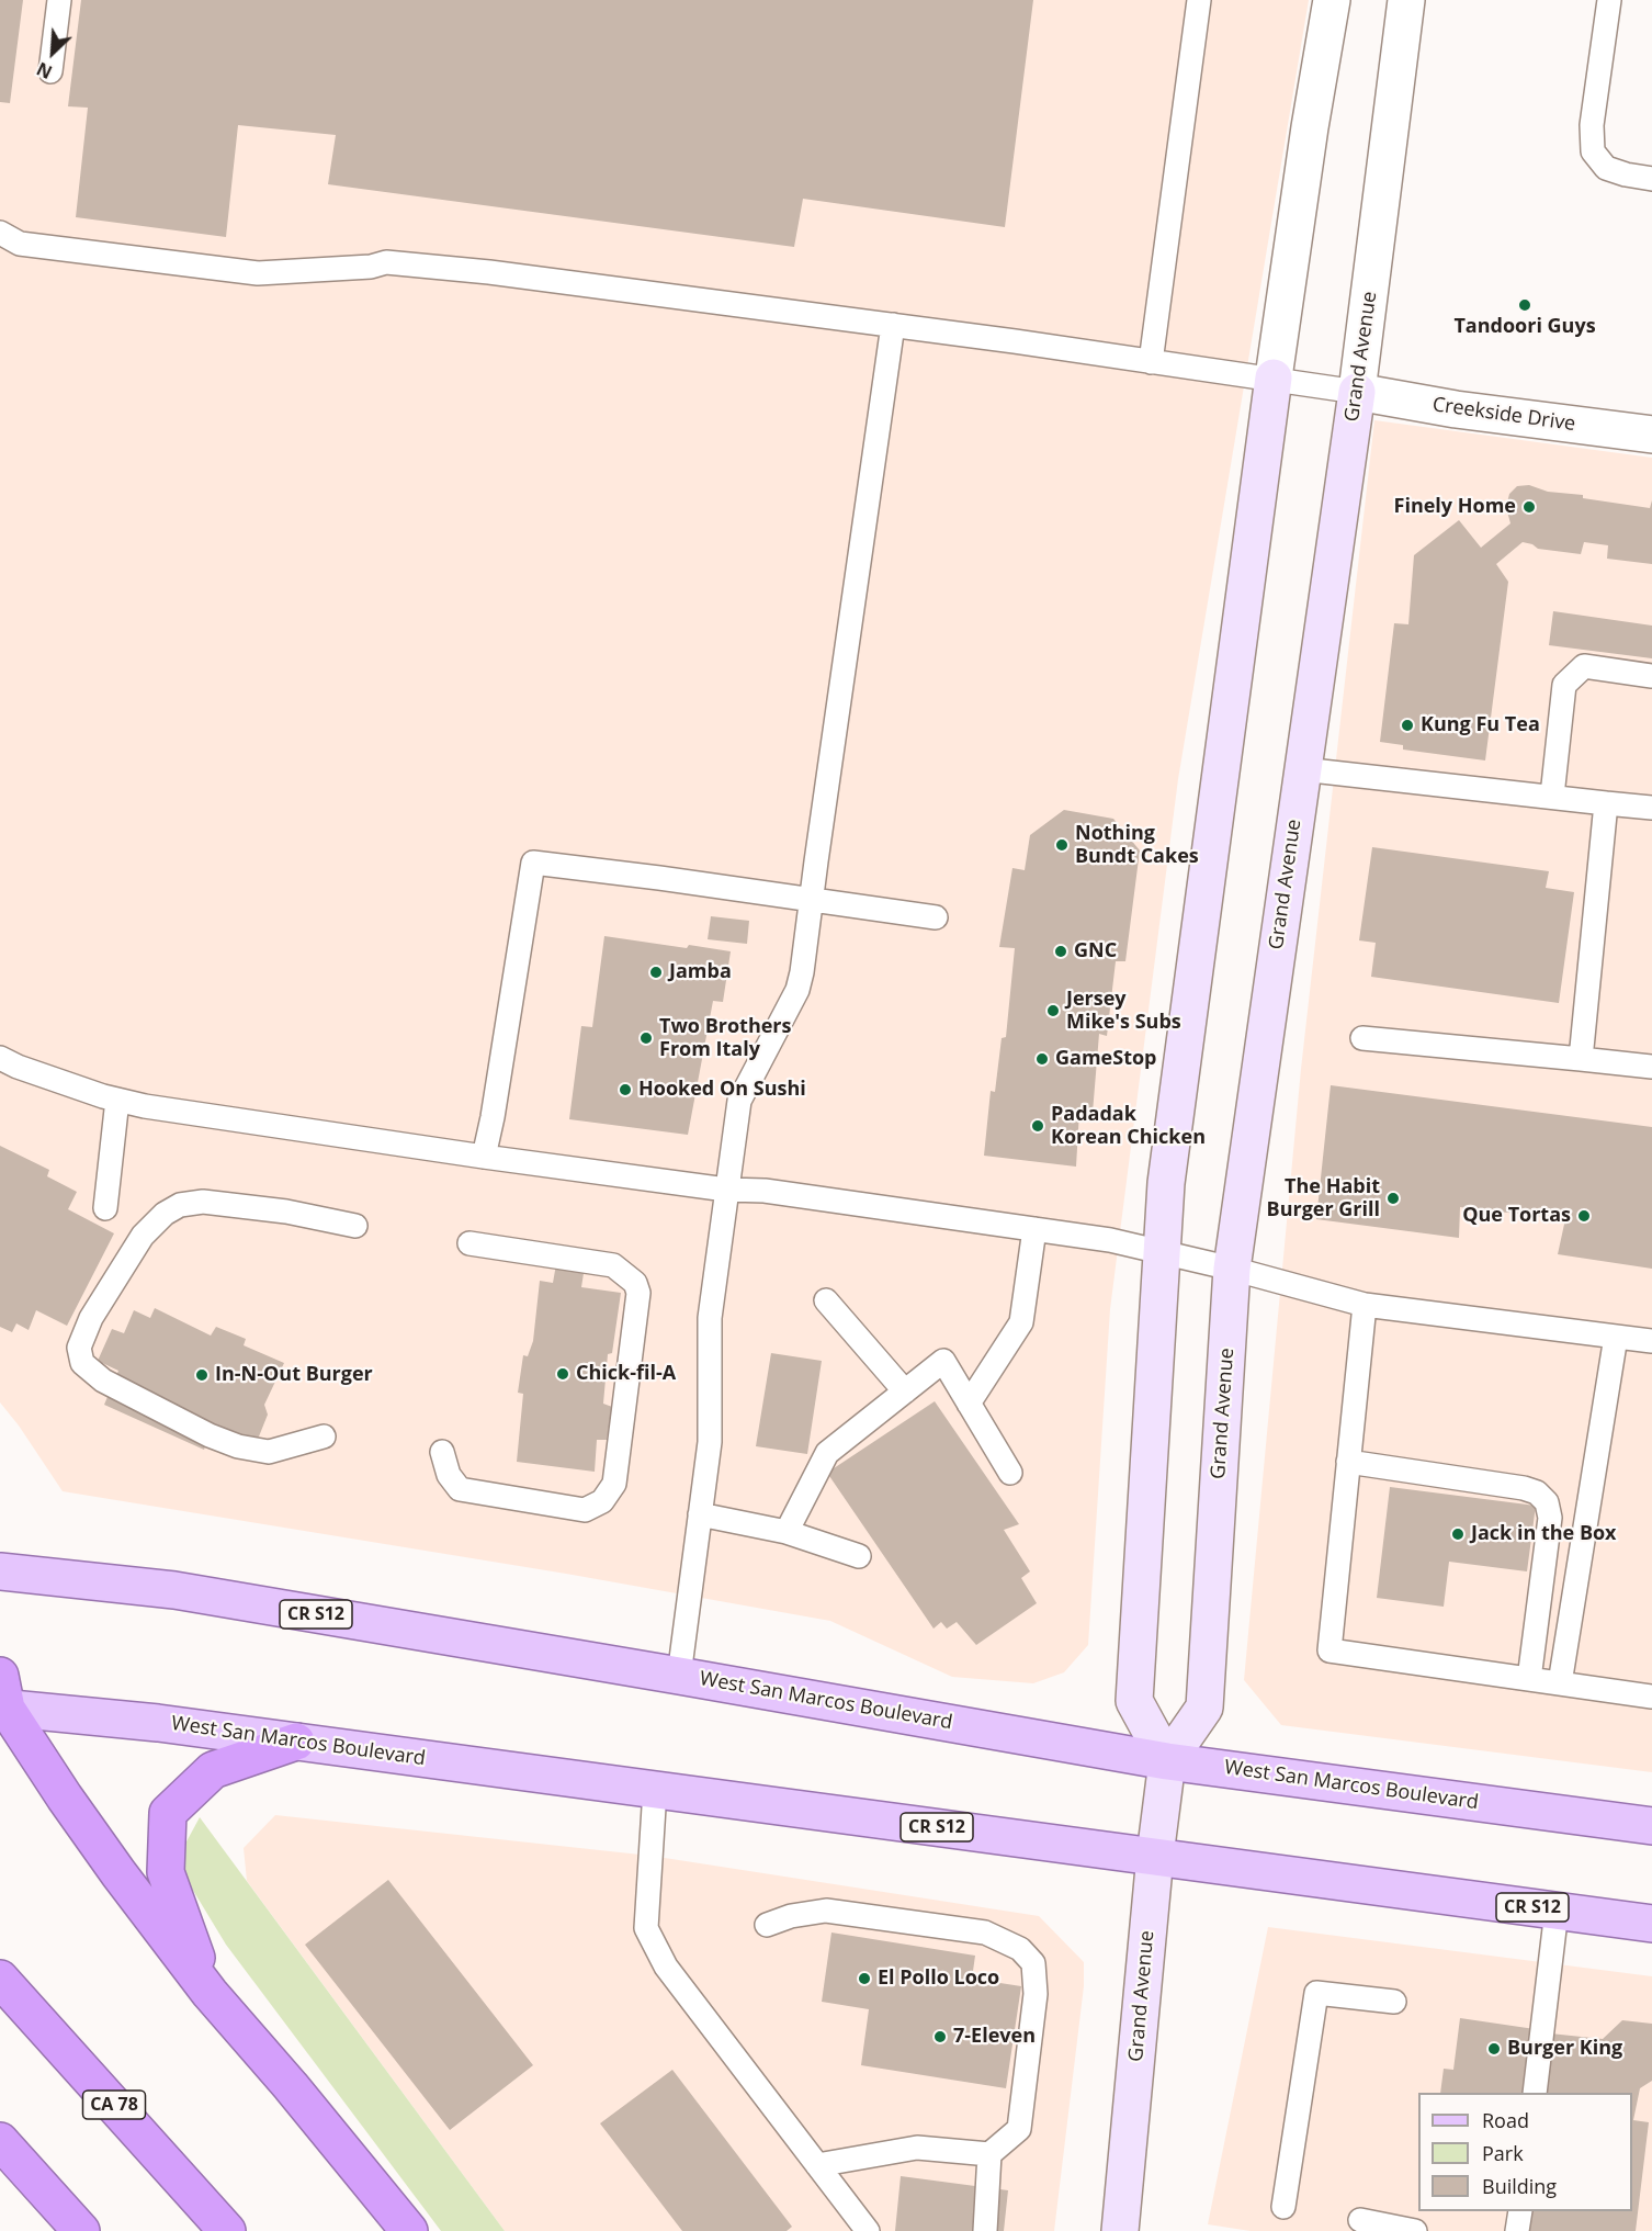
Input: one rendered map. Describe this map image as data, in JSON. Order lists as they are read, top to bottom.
{
  "streets": {
    "highway": ["CA 78"],
    "main road": ["CR S12", "West San Marcos Boulevard"],
    "street": ["Grand Avenue", "Creekside Drive"]
  },
  "crossings": [
    ["Grand Avenue", "Creekside Drive"],
    ["Grand Avenue", "West San Marcos Boulevard"]
  ],
  "places": [
    "Tandoori Guys",
    "Finely Home",
    "Kung Fu Tea",
    "Nothing Bundt Cakes",
    "GNC",
    "Jamba",
    "Jersey Mike's Subs",
    "Two Brothers From Italy",
    "GameStop",
    "Hooked On Sushi",
    "Padadak Korean Chicken",
    "The Habit Burger Grill",
    "Que Tortas",
    "Chick-fil-A",
    "In-N-Out Burger",
    "Jack in the Box",
    "El Pollo Loco",
    "7-Eleven",
    "Burger King"
  ],
  "legend": ["Road", "Park", "Building"],
  "north": "bottom left"
}
